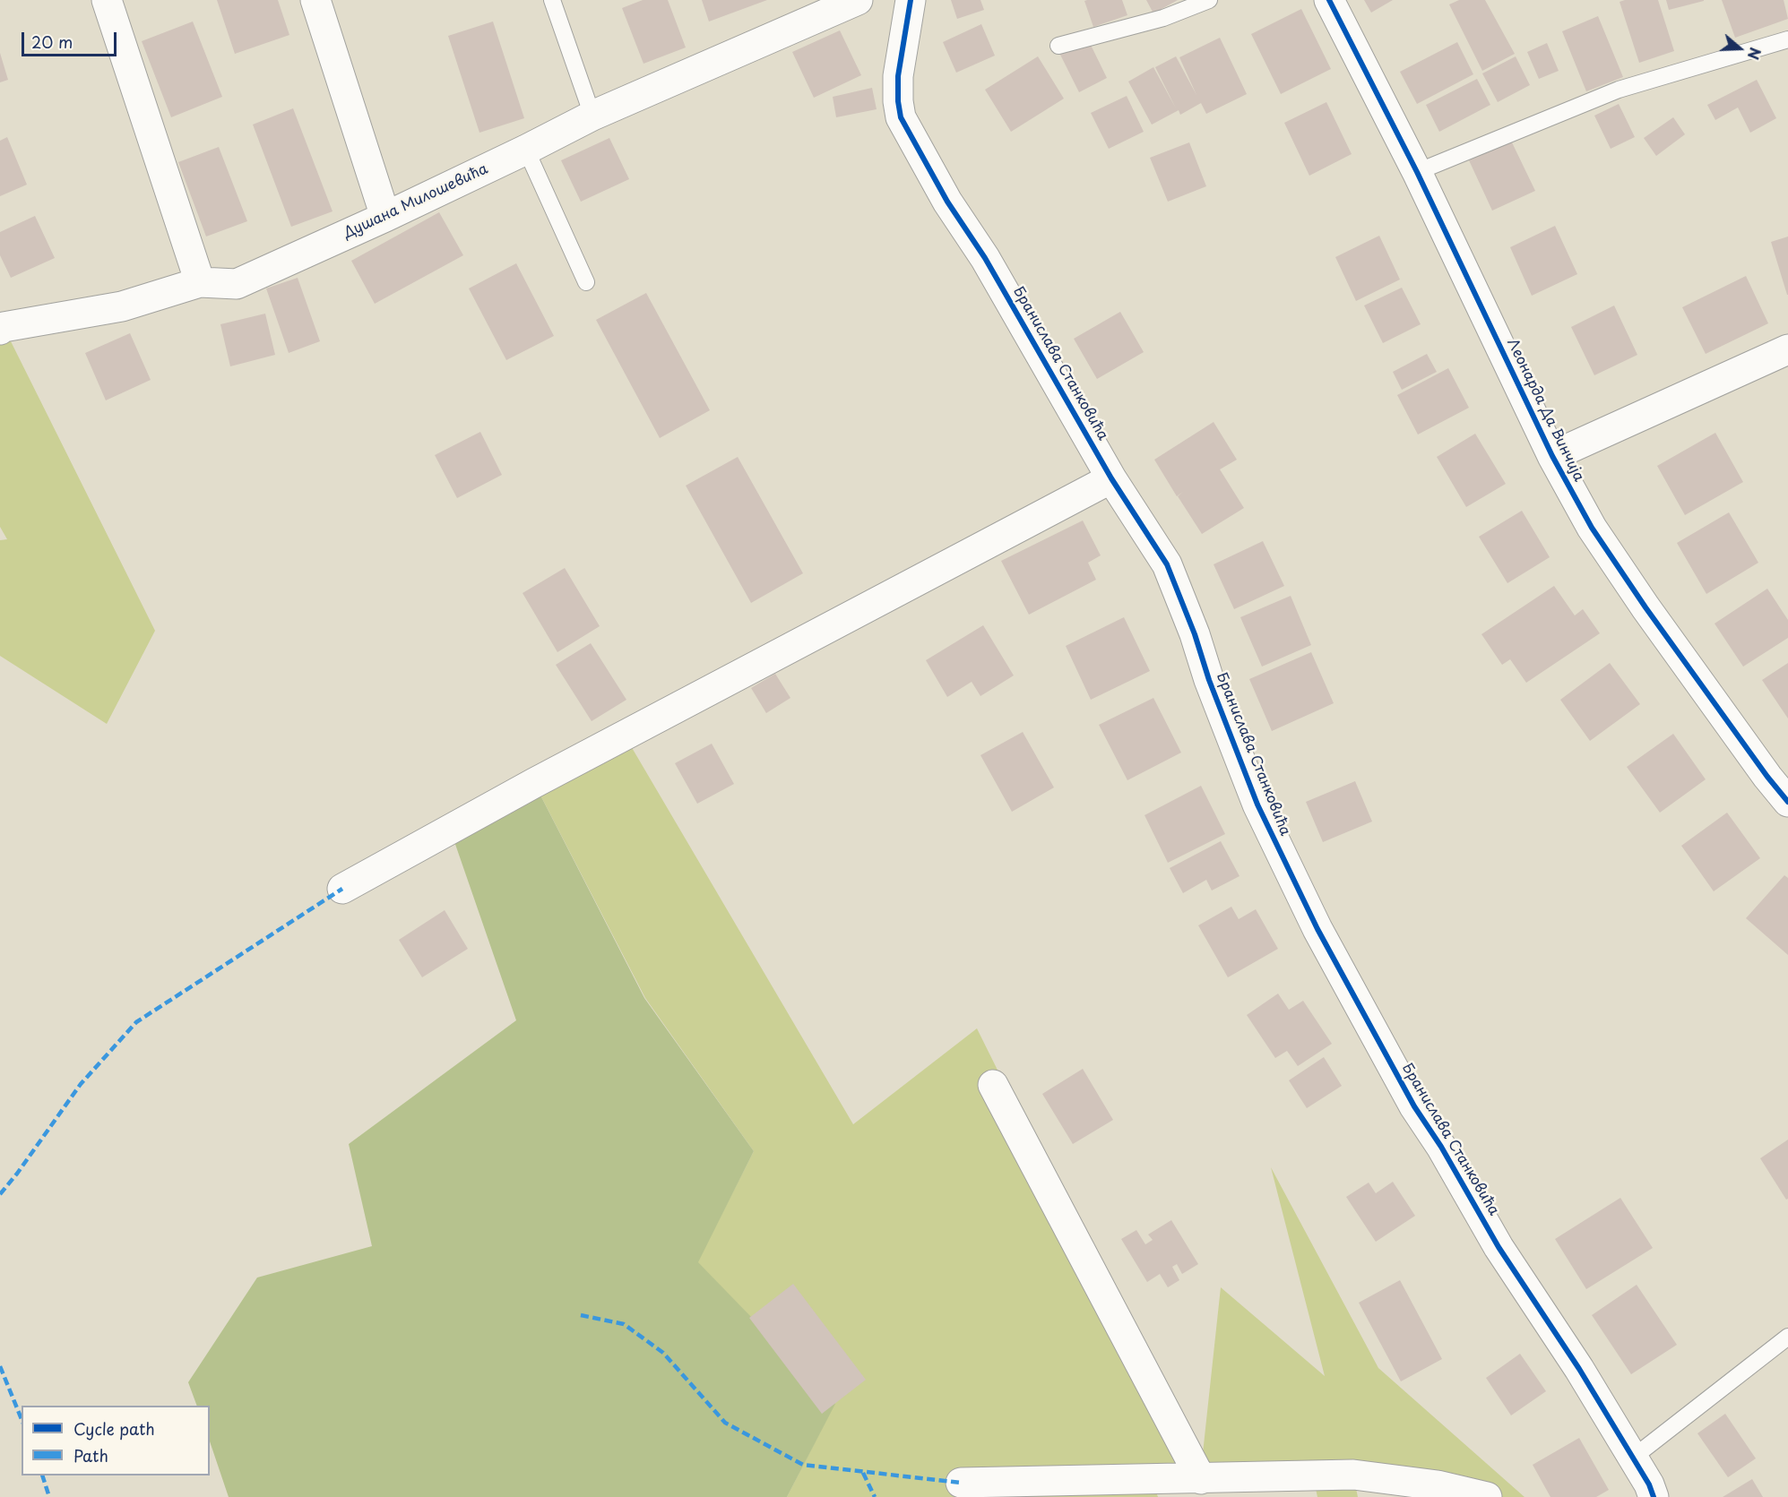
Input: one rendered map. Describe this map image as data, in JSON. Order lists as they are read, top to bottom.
{
  "streets": {
    "street": ["Душана Милошевића", "Бранислава Станковића", "Леонарда Да Винчија"]
  },
  "legend": ["Cycle path", "Path"],
  "scale_bar": "20 m",
  "north": "right"
}
